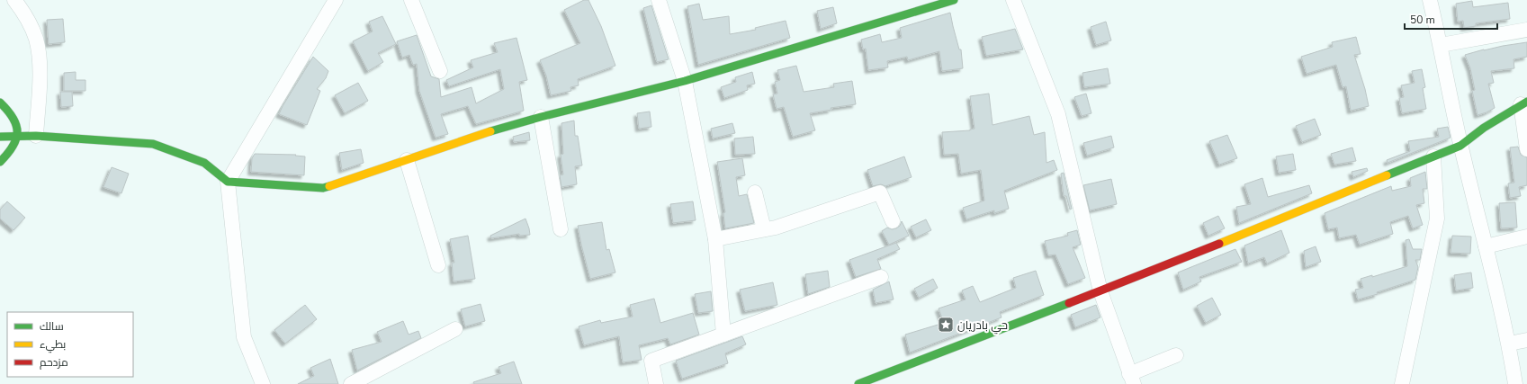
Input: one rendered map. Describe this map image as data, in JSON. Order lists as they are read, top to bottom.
{
  "places": {
    "place": ["حي بادريان"]
  },
  "legend": ["سالك", "بطيء", "مزدحم"],
  "scale_bar": "50 m"
}
